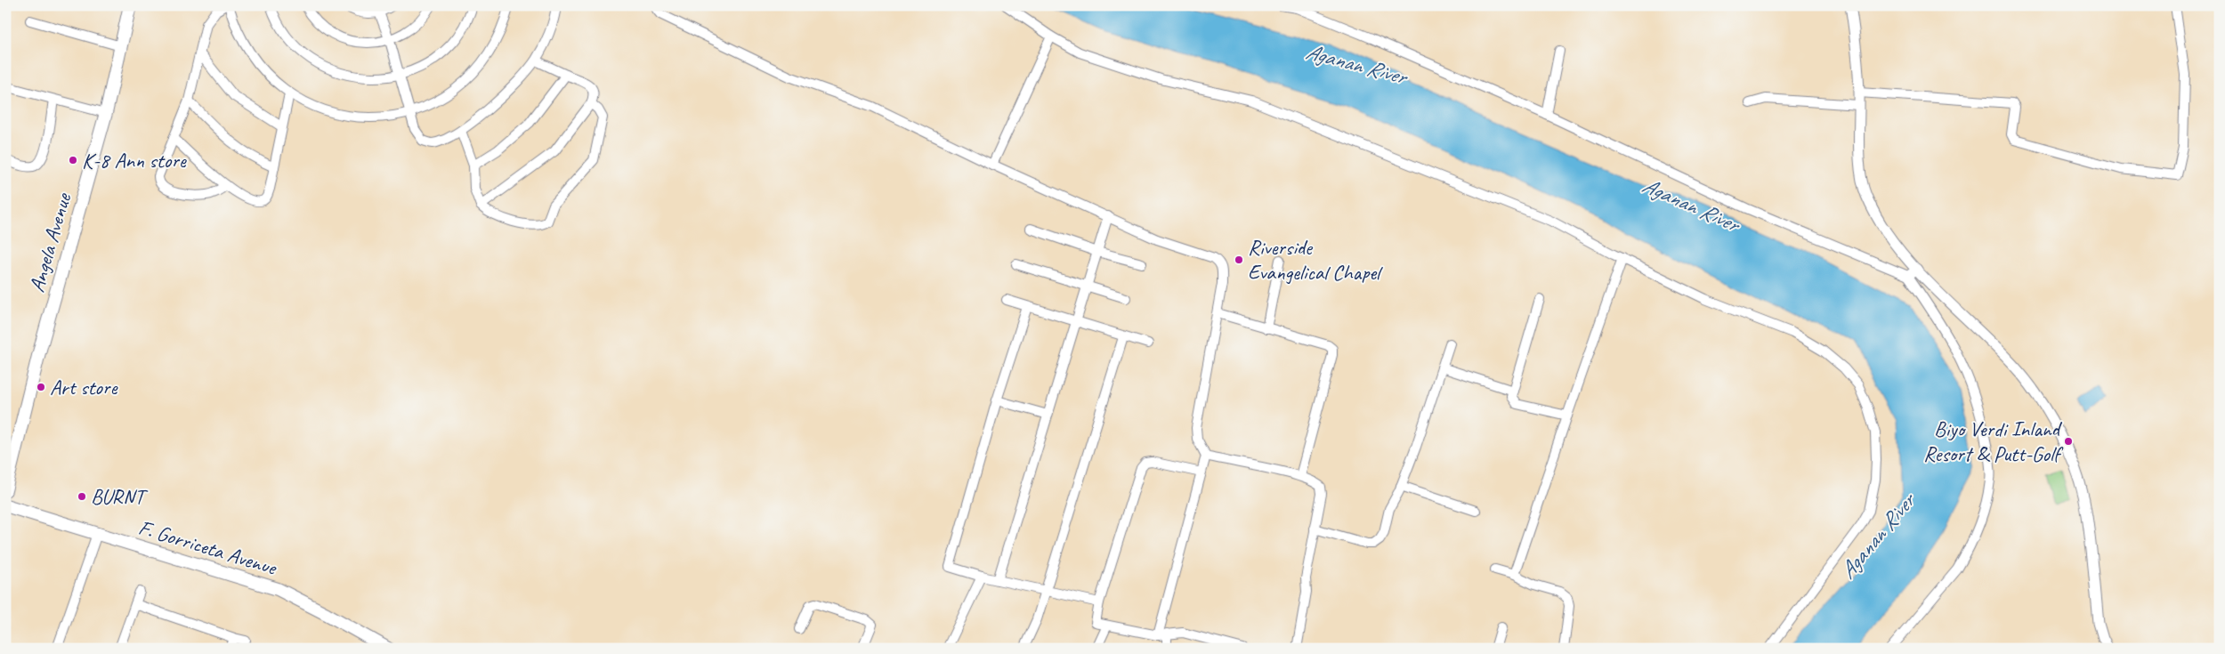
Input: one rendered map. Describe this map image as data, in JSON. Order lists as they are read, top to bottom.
{
  "streets": {
    "main road": ["Angela Avenue", "F. Gorriceta Avenue"]
  },
  "water": ["Aganan River"],
  "places": [
    "K-8 Ann store",
    "Riverside Evangelical Chapel",
    "Art store",
    "Biyo Verdi Inland Resort & Putt-Golf",
    "BURNT"
  ]
}
